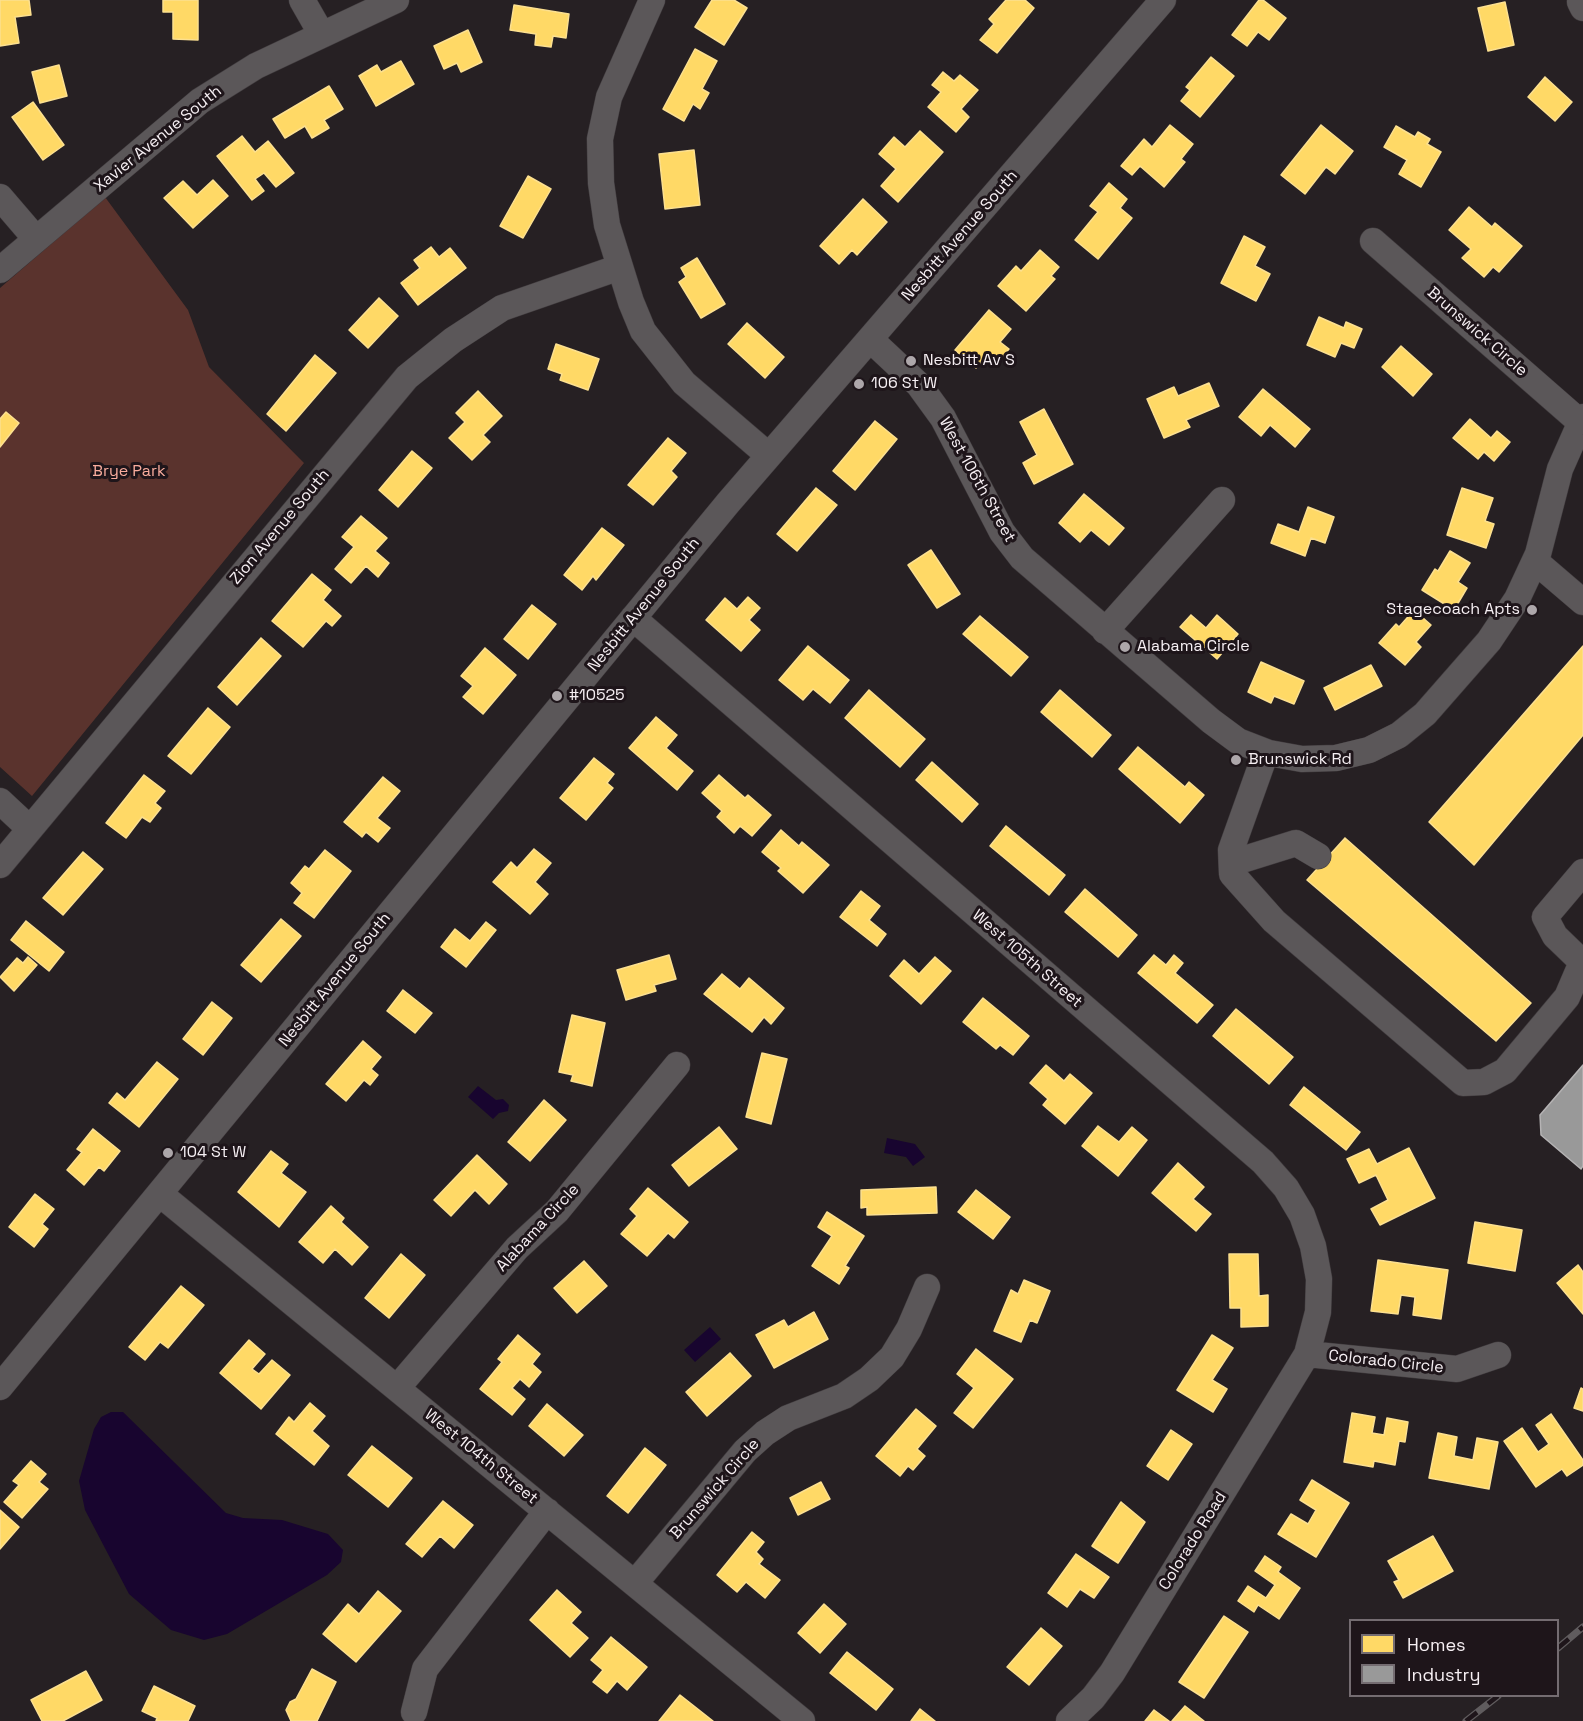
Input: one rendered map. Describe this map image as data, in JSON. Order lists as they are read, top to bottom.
{
  "streets": {
    "street": [
      "Xavier Avenue South",
      "Nesbitt Avenue South",
      "Brunswick Circle",
      "West 106th Street",
      "Zion Avenue South",
      "West 105th Street",
      "Alabama Circle",
      "Colorado Circle",
      "West 104th Street",
      "Colorado Road"
    ]
  },
  "crossings": [
    ["Nesbitt Avenue South", "West 106th Street"],
    ["Nesbitt Avenue South", "West 105th Street"],
    ["Nesbitt Avenue South", "West 104th Street"],
    ["Brunswick Circle", "West 106th Street"],
    ["Brunswick Circle", "West 104th Street"],
    ["West 105th Street", "Colorado Circle"],
    ["West 105th Street", "Colorado Road"],
    ["Alabama Circle", "West 104th Street"],
    ["Colorado Circle", "Colorado Road"]
  ],
  "parks": ["Brye Park"],
  "places": [
    "Nesbitt Av S",
    "106 St W",
    "Stagecoach Apts",
    "Alabama Circle",
    "#10525",
    "Brunswick Rd",
    "104 St W"
  ],
  "legend": ["Homes", "Industry"]
}
